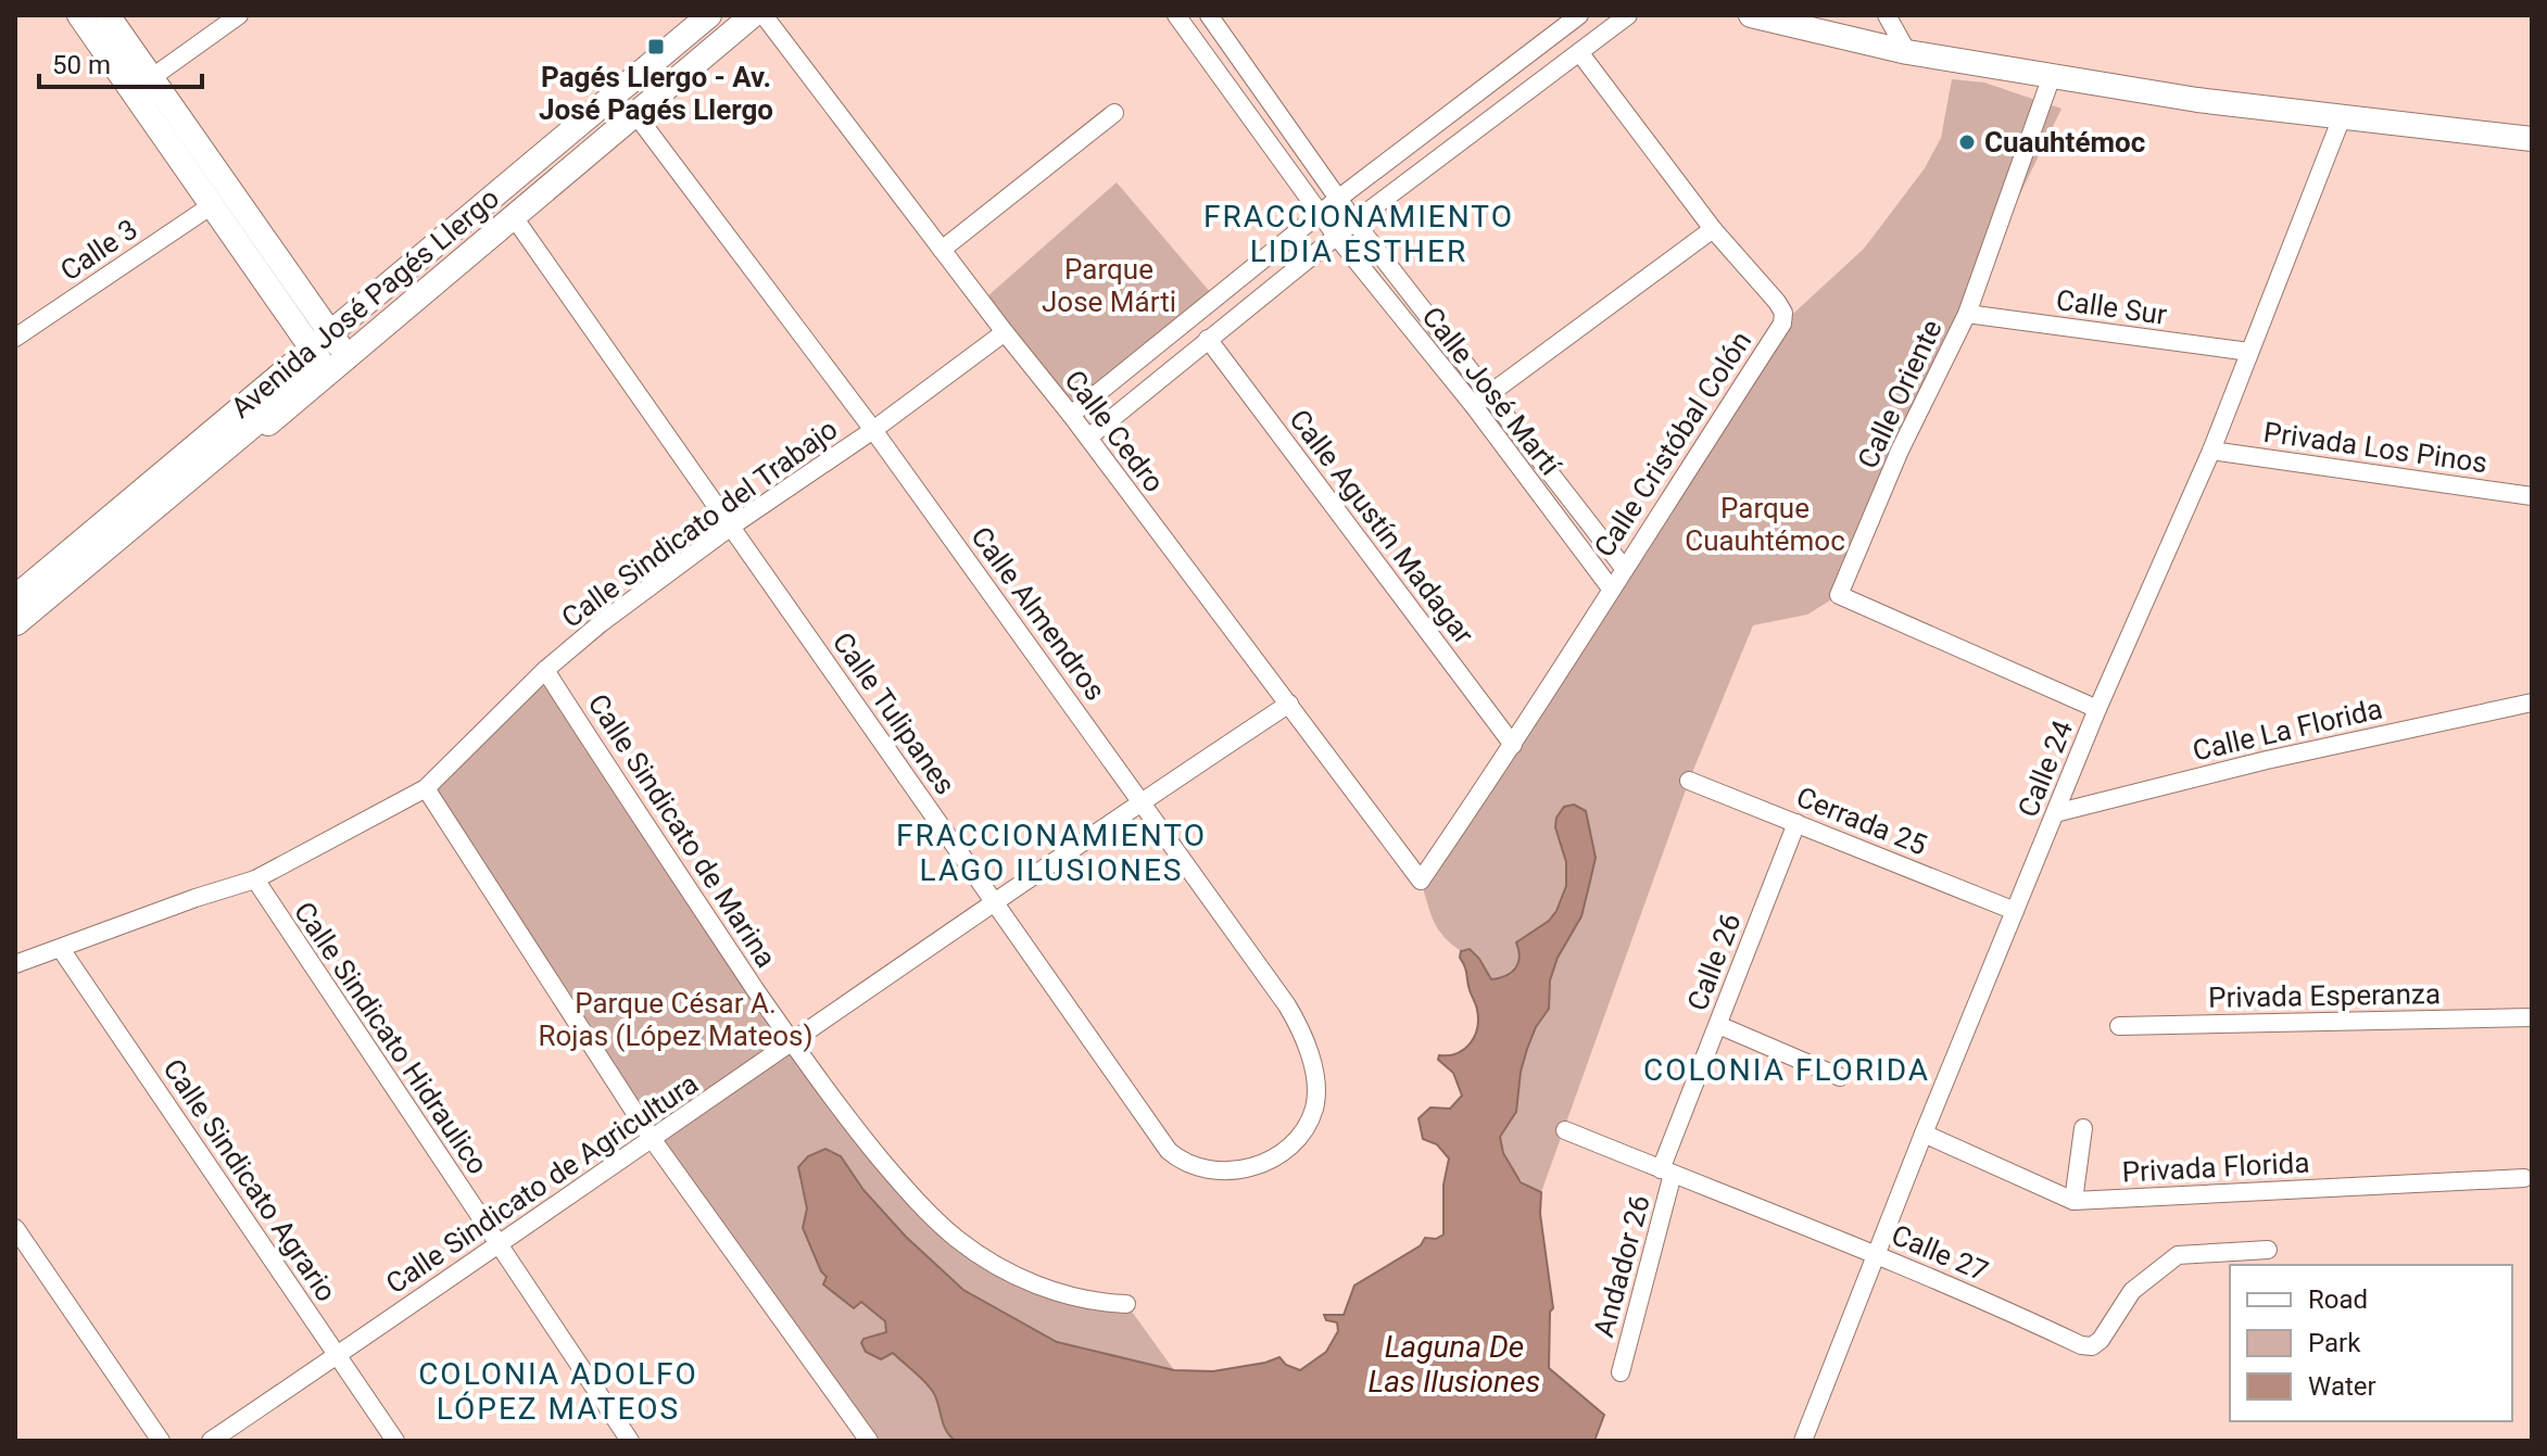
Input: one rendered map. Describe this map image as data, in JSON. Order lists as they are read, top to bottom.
{
  "streets": {
    "main road": ["Avenida José Pagés Llergo"],
    "street": [
      "Calle 3",
      "Calle Sur",
      "Calle José Martí",
      "Calle Oriente",
      "Calle Cedro",
      "Calle Cristóbal Colón",
      "Privada Los Pinos",
      "Calle Sindicato del Trabajo",
      "Calle Agustín Madagar",
      "Calle Almendros",
      "Calle Tulipanes",
      "Calle La Florida",
      "Calle 24",
      "Cerrada 25",
      "Calle Sindicato de Marina",
      "Calle 26",
      "Privada Esperanza",
      "Calle Sindicato Hidraulico",
      "Privada Florida",
      "Calle Sindicato Agrario",
      "Calle Sindicato de Agricultura",
      "Calle 27",
      "Andador 26"
    ]
  },
  "crossings": [
    ["Avenida José Pagés Llergo", "Calle Almendros"],
    ["Avenida José Pagés Llergo", "Calle Tulipanes"],
    ["Calle Sur", "Calle Oriente"],
    ["Calle Sur", "Calle 24"],
    ["Calle José Martí", "Calle Cristóbal Colón"],
    ["Calle Oriente", "Calle 24"],
    ["Calle Cedro", "Calle Cristóbal Colón"],
    ["Calle Cedro", "Calle Sindicato del Trabajo"],
    ["Calle Cedro", "Calle Sindicato de Agricultura"],
    ["Calle Cristóbal Colón", "Calle Agustín Madagar"],
    ["Privada Los Pinos", "Calle 24"],
    ["Calle Sindicato del Trabajo", "Calle Almendros"],
    ["Calle Sindicato del Trabajo", "Calle Tulipanes"],
    ["Calle Sindicato del Trabajo", "Calle Sindicato de Marina"],
    ["Calle Sindicato del Trabajo", "Calle Sindicato Hidraulico"],
    ["Calle Sindicato del Trabajo", "Calle Sindicato Agrario"],
    ["Calle Almendros", "Calle Tulipanes"],
    ["Calle Almendros", "Calle Sindicato de Agricultura"],
    ["Calle Tulipanes", "Calle Sindicato de Agricultura"],
    ["Calle La Florida", "Calle 24"],
    ["Calle 24", "Cerrada 25"],
    ["Calle 24", "Privada Florida"],
    ["Calle 24", "Calle 27"],
    ["Cerrada 25", "Calle 26"],
    ["Calle Sindicato de Marina", "Calle Sindicato de Agricultura"],
    ["Calle 26", "Calle 27"],
    ["Calle 26", "Andador 26"],
    ["Calle Sindicato Hidraulico", "Calle Sindicato de Agricultura"],
    ["Calle Sindicato Agrario", "Calle Sindicato de Agricultura"],
    ["Calle 27", "Andador 26"]
  ],
  "districts": [
    "FRACCIONAMIENTO LIDIA ESTHER",
    "FRACCIONAMIENTO LAGO ILUSIONES",
    "COLONIA FLORIDA",
    "COLONIA ADOLFO LÓPEZ MATEOS"
  ],
  "water": ["Laguna De Las Ilusiones"],
  "parks": ["Parque Jose Márti", "Parque Cuauhtémoc", "Parque César A. Rojas (López Mateos)"],
  "places": {
    "transit": ["Pagés Llergo - Av. José Pagés Llergo"],
    "other": ["Cuauhtémoc"]
  },
  "legend": ["Road", "Park", "Water"],
  "scale_bar": "50 m"
}
